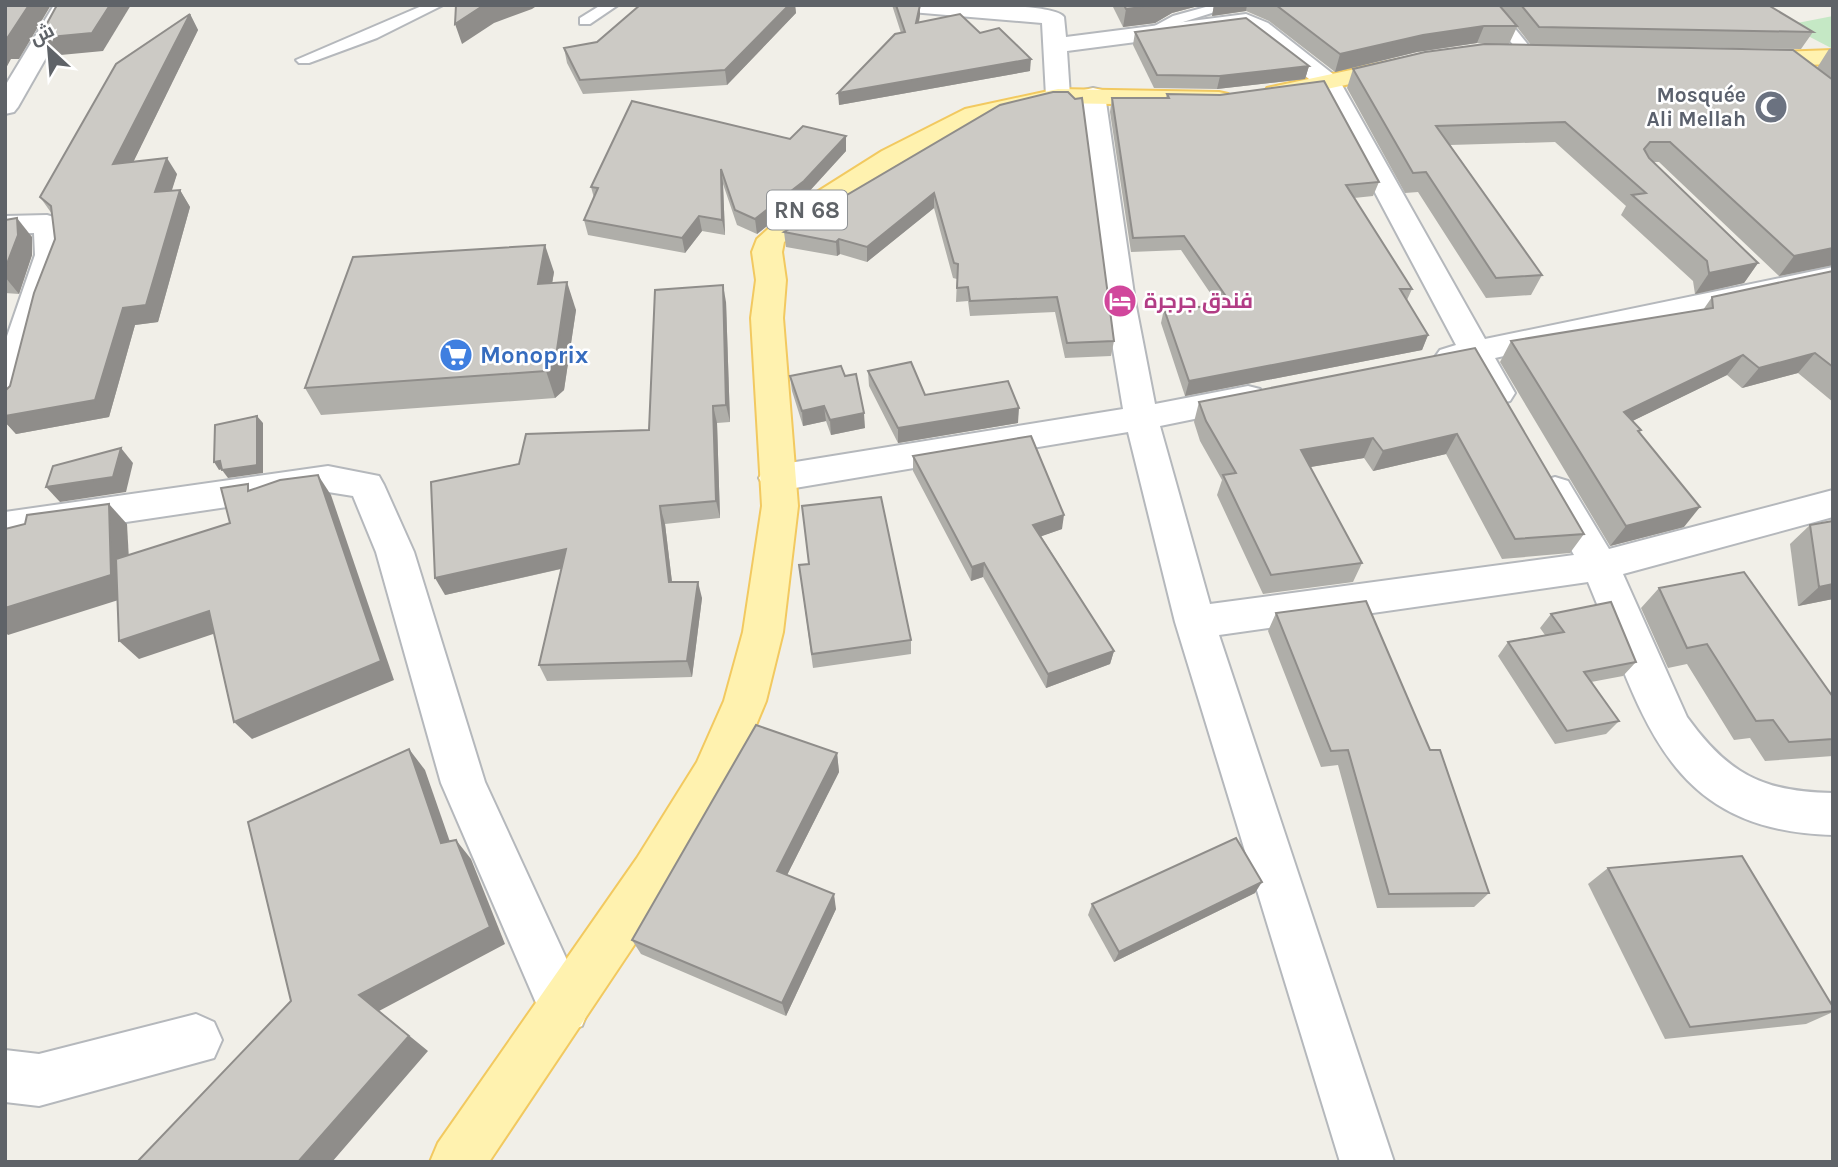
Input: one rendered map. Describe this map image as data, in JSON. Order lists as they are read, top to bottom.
{
  "streets": {
    "main road": ["RN 68"]
  },
  "places": {
    "mosque": ["Mosquée Ali Mellah"],
    "hotel": ["فندق جرجرة"],
    "supermarket": ["Monoprix"]
  },
  "north": "top left"
}
